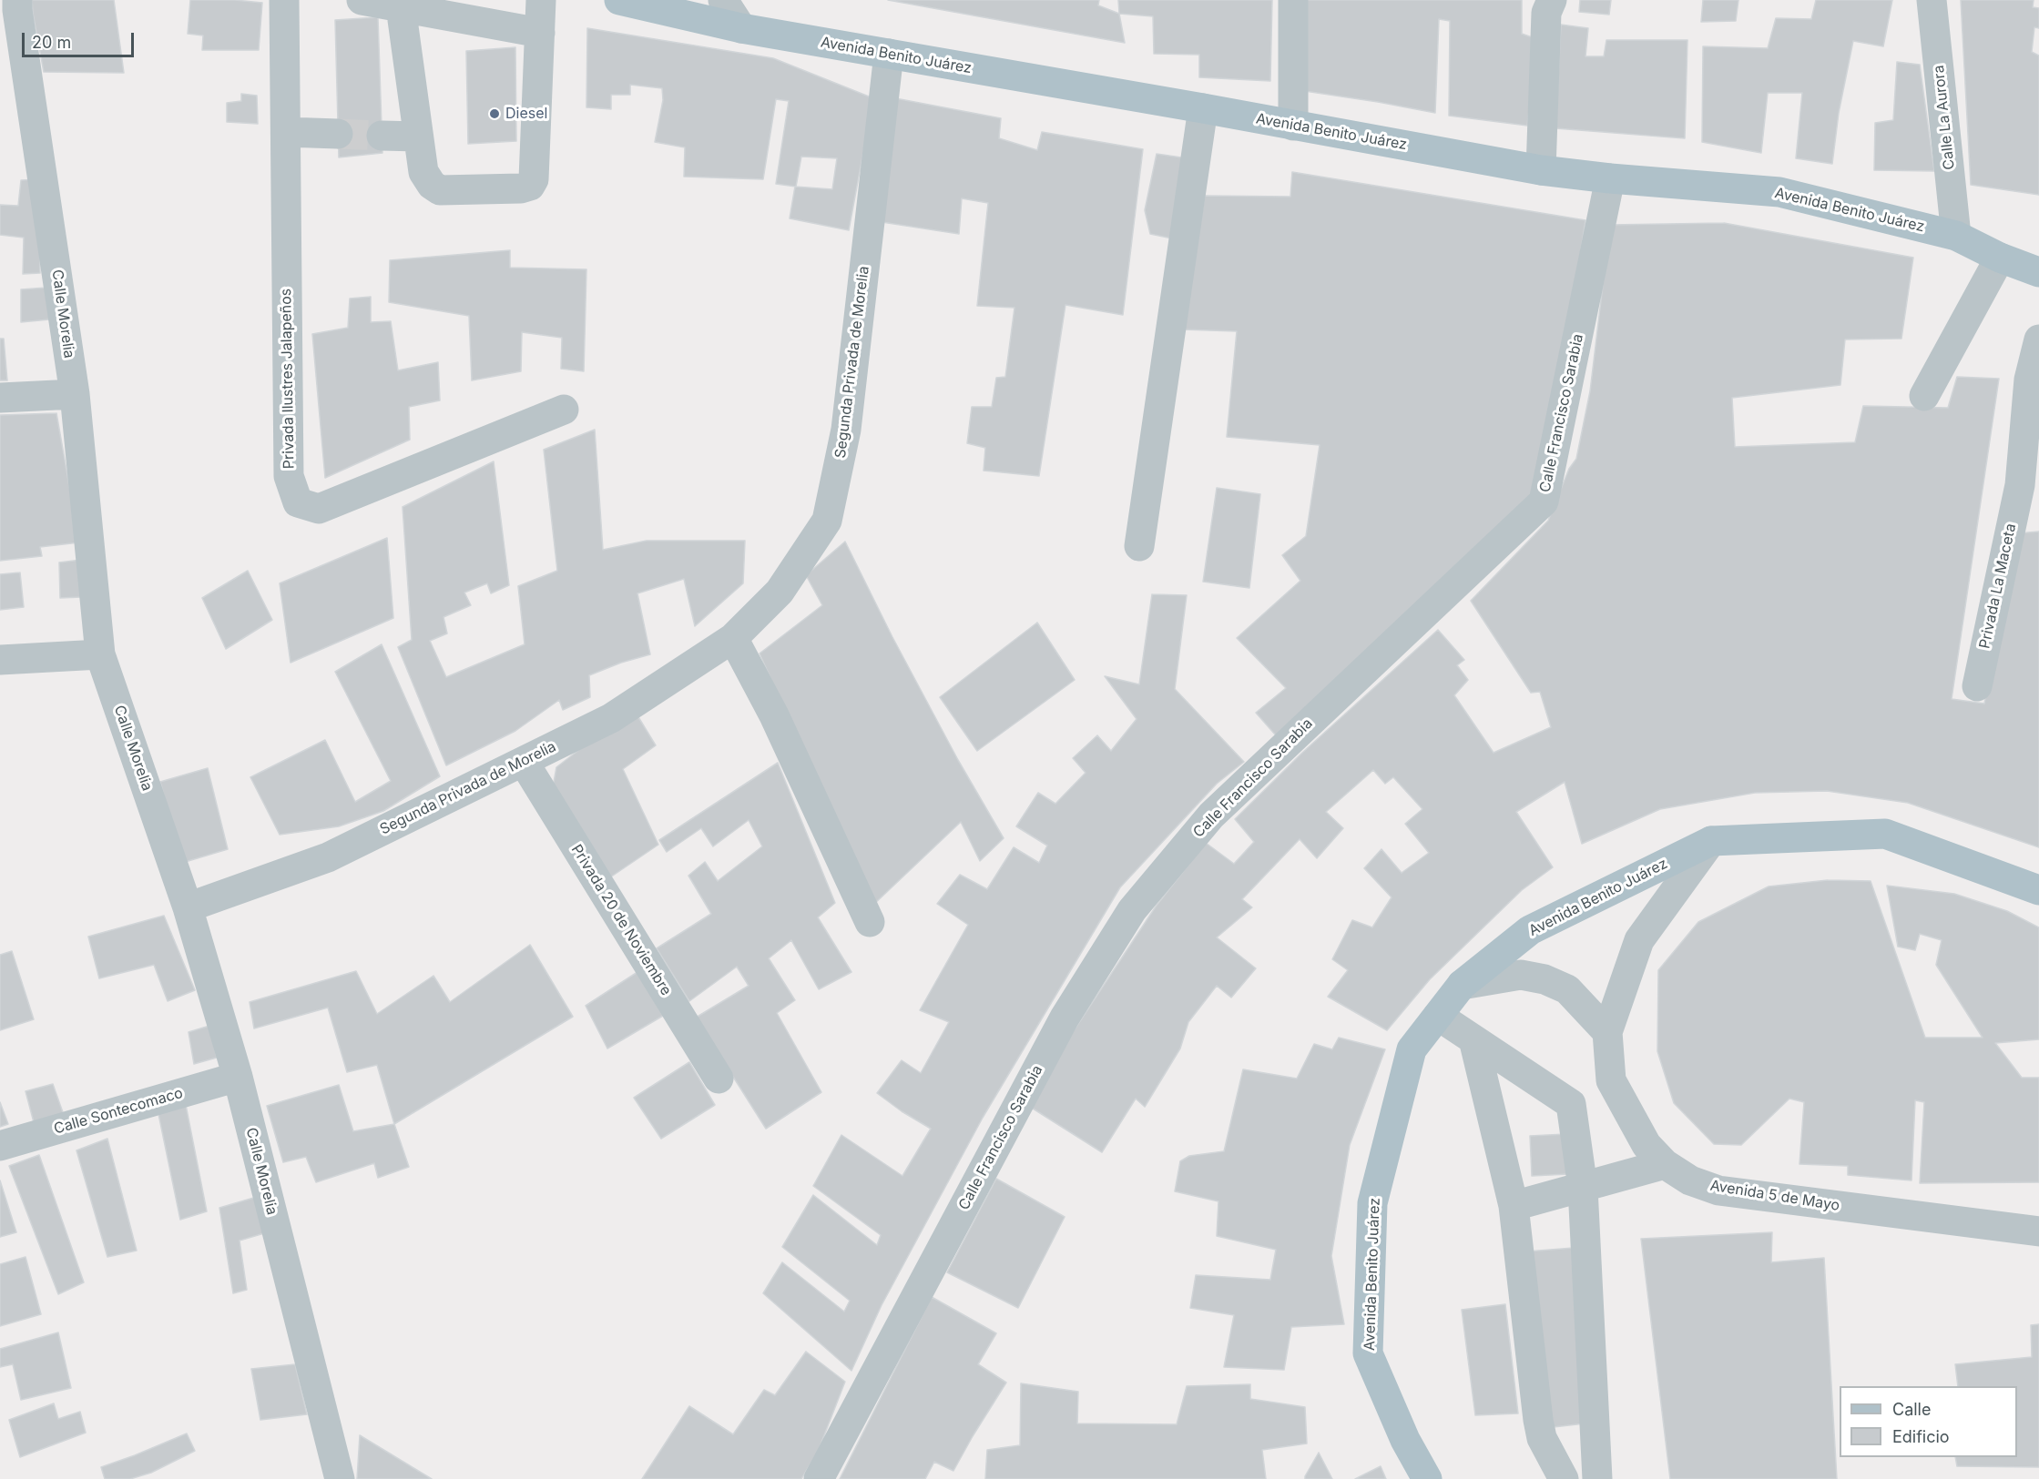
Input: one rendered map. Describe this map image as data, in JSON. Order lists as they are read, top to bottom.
{
  "streets": {
    "main road": ["Avenida Benito Juárez"],
    "street": [
      "Calle La Aurora",
      "Calle Morelia",
      "Segunda Privada de Morelia",
      "Privada Ilustres Jalapeños",
      "Calle Francisco Sarabia",
      "Privada La Maceta",
      "Privada 20 de Noviembre",
      "Calle Sontecomaco",
      "Avenida 5 de Mayo"
    ]
  },
  "crossings": [
    ["Avenida Benito Juárez", "Calle La Aurora"],
    ["Avenida Benito Juárez", "Segunda Privada de Morelia"],
    ["Avenida Benito Juárez", "Calle Francisco Sarabia"],
    ["Avenida Benito Juárez", "Avenida 5 de Mayo"],
    ["Calle Morelia", "Segunda Privada de Morelia"],
    ["Calle Morelia", "Calle Sontecomaco"],
    ["Segunda Privada de Morelia", "Privada 20 de Noviembre"]
  ],
  "places": ["Diesel"],
  "legend": ["Calle", "Edificio"],
  "scale_bar": "20 m"
}
